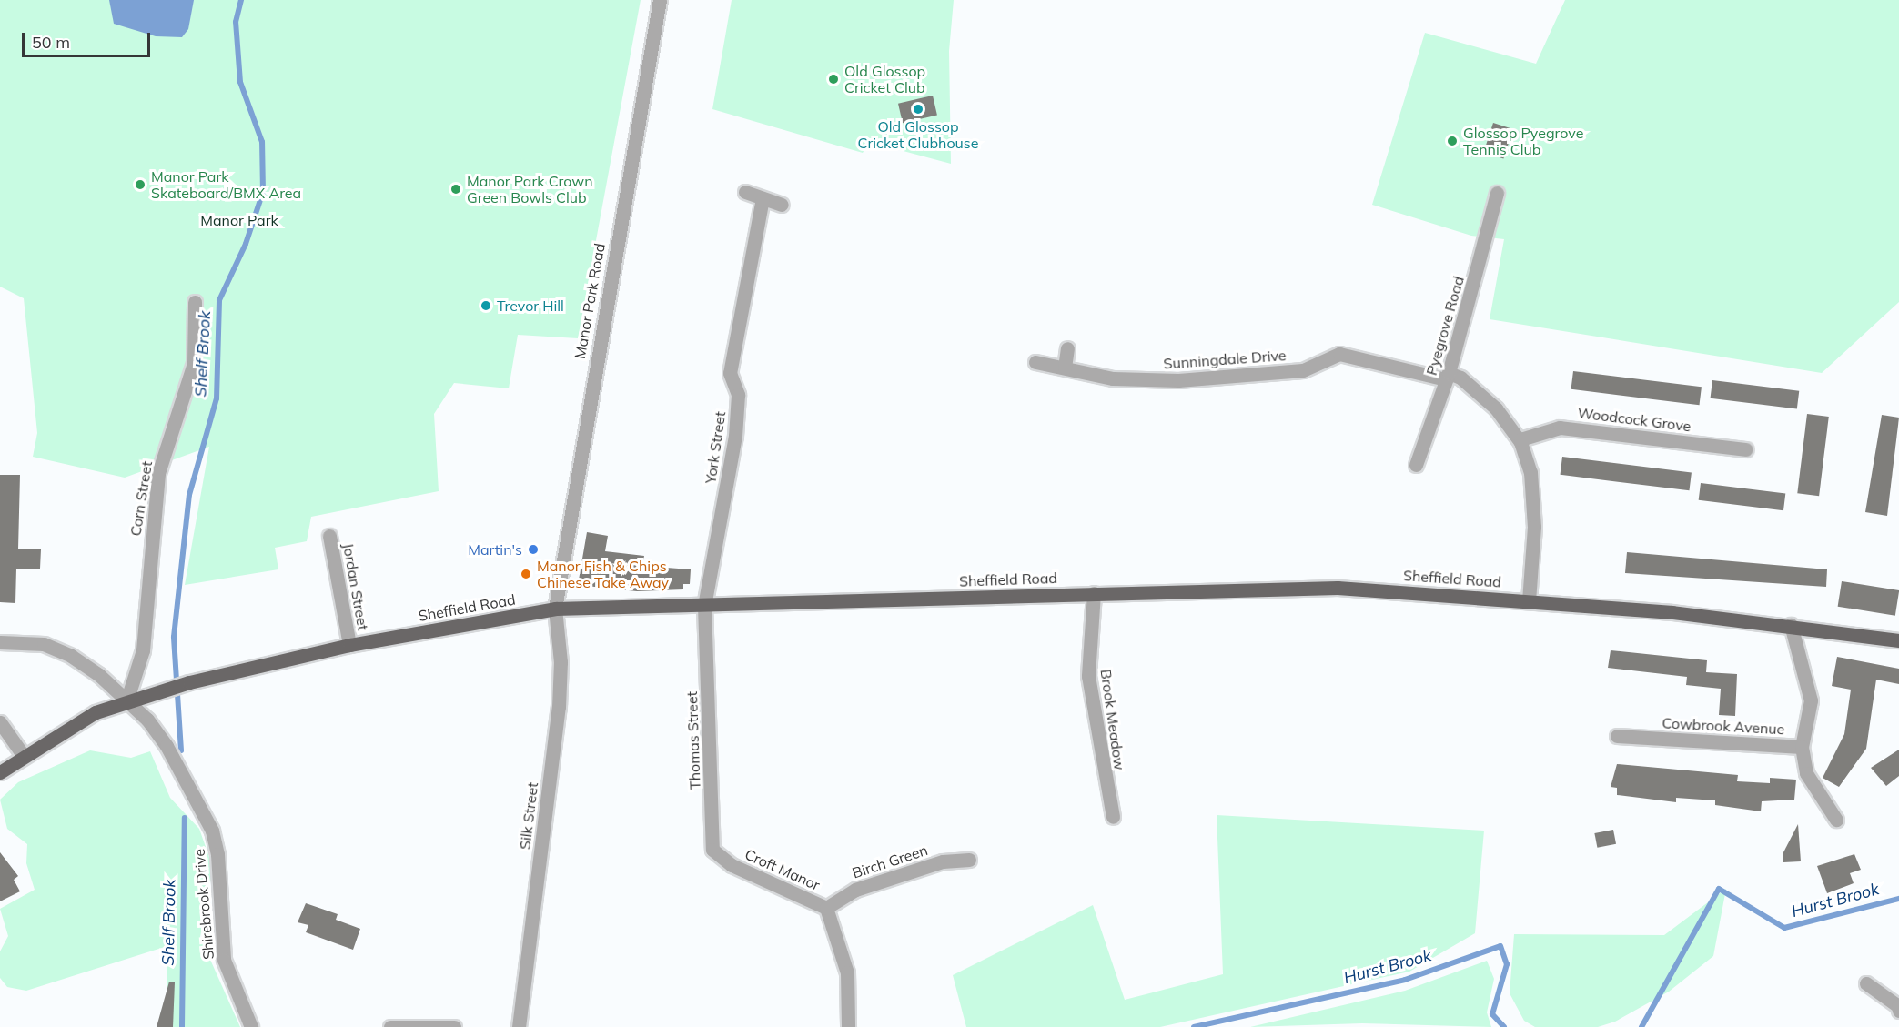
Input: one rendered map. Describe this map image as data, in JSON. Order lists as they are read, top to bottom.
{
  "streets": {
    "main road": ["Sheffield Road"],
    "street": [
      "Manor Park Road",
      "Pyegrove Road",
      "Sunningdale Drive",
      "Woodcock Grove",
      "York Street",
      "Corn Street",
      "Jordan Street",
      "Brook Meadow",
      "Cowbrook Avenue",
      "Thomas Street",
      "Silk Street",
      "Birch Green",
      "Croft Manor",
      "Shirebrook Drive"
    ]
  },
  "crossings": [
    ["Manor Park Road", "Sheffield Road"],
    ["Manor Park Road", "Silk Street"],
    ["Pyegrove Road", "Sunningdale Drive"],
    ["York Street", "Sheffield Road"],
    ["York Street", "Thomas Street"],
    ["Corn Street", "Sheffield Road"],
    ["Corn Street", "Shirebrook Drive"],
    ["Sheffield Road", "Jordan Street"],
    ["Sheffield Road", "Brook Meadow"],
    ["Sheffield Road", "Cowbrook Avenue"],
    ["Sheffield Road", "Thomas Street"],
    ["Sheffield Road", "Silk Street"],
    ["Sheffield Road", "Shirebrook Drive"],
    ["Thomas Street", "Croft Manor"],
    ["Birch Green", "Croft Manor"]
  ],
  "water": ["Shelf Brook", "Hurst Brook"],
  "parks": ["Manor Park"],
  "places": [
    "Old Glossop Cricket Club",
    "Old Glossop Cricket Clubhouse",
    "Glossop Pyegrove Tennis Club",
    "Manor Park Skateboard/BMX Area",
    "Manor Park Crown Green Bowls Club",
    "Trevor Hill",
    "Martin's",
    "Manor Fish & Chips Chinese Take Away"
  ],
  "scale_bar": "50 m"
}
